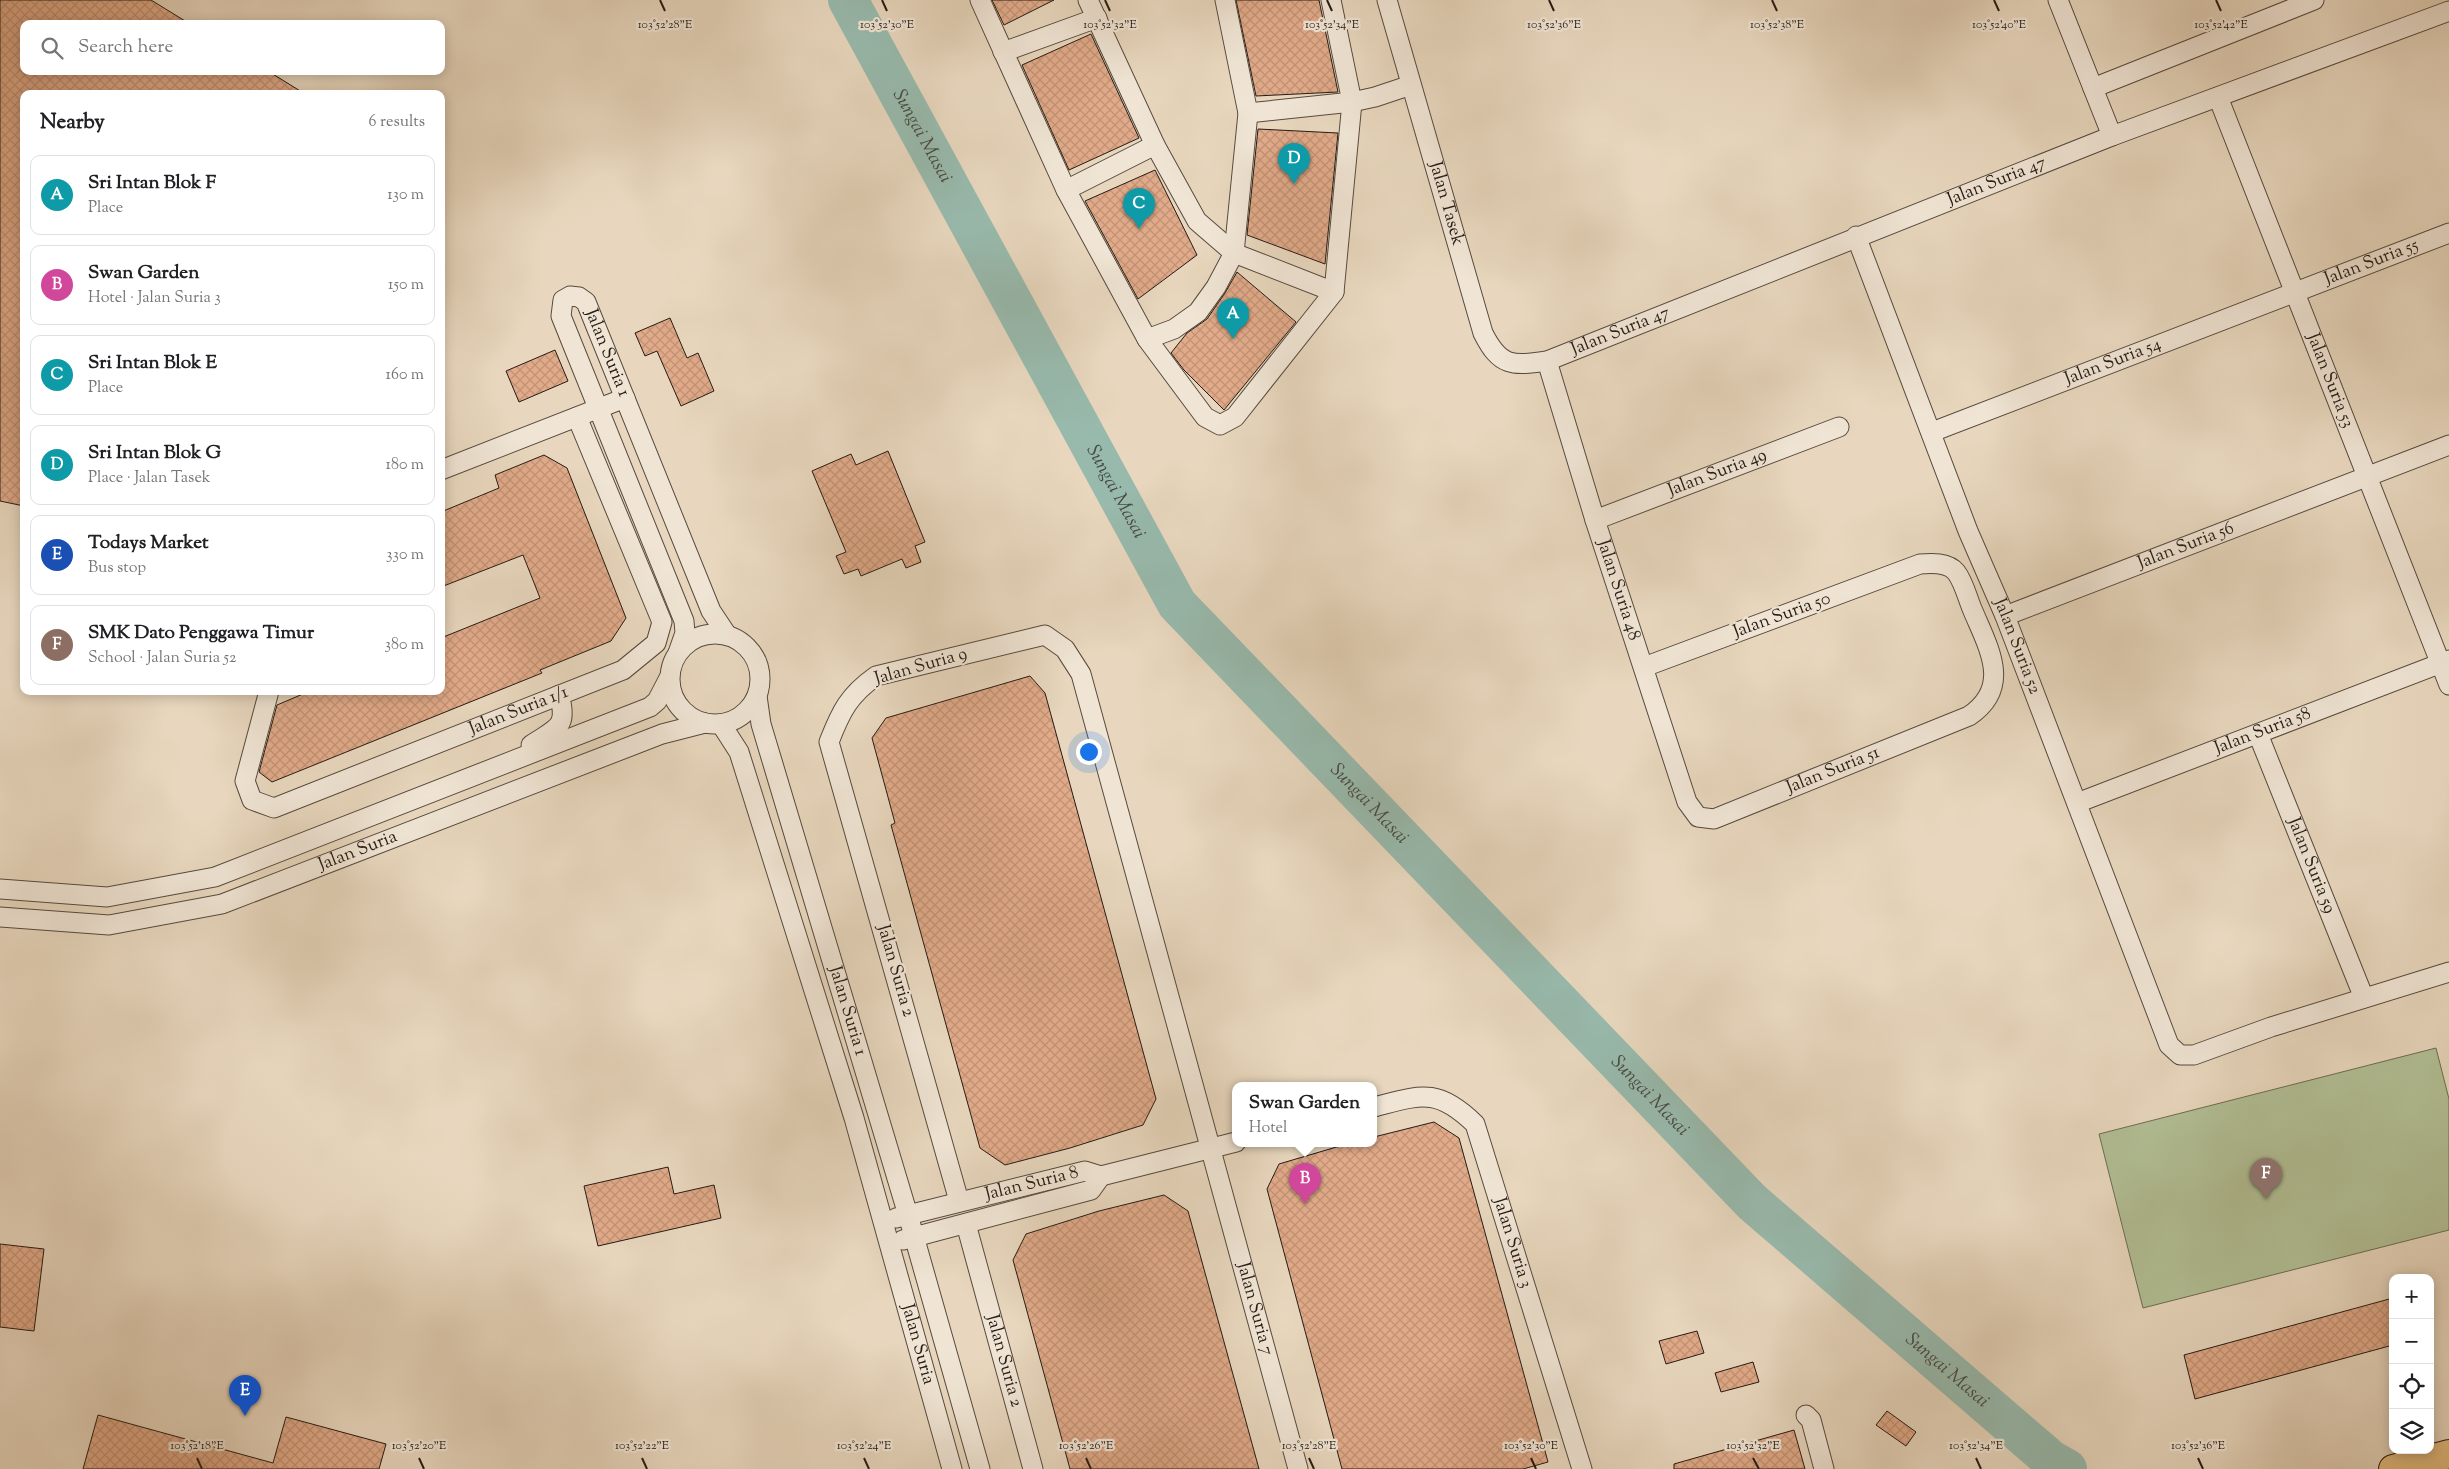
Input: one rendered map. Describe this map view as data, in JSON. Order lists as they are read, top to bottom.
{
  "streets": {
    "street": [
      "Jalan Suria 47",
      "Jalan Tasek",
      "Jalan Suria 55",
      "Jalan Suria 1",
      "Jalan Suria 54",
      "Jalan Suria 53",
      "Jalan Suria 49",
      "Jalan Suria 56",
      "Jalan Suria 48",
      "Jalan Suria 50",
      "Jalan Suria 52",
      "Jalan Suria 9",
      "Jalan Suria 1/1",
      "Jalan Suria 58",
      "Jalan Suria 51",
      "Jalan Suria",
      "Jalan Suria 59",
      "Jalan Suria 2",
      "Jalan Suria 8",
      "Jalan Suria 3",
      "Jalan Suria 7"
    ]
  },
  "crossings": [
    ["Jalan Suria 47", "Jalan Tasek"],
    ["Jalan Suria 47", "Jalan Suria 53"],
    ["Jalan Suria 47", "Jalan Suria 48"],
    ["Jalan Suria 47", "Jalan Suria 52"],
    ["Jalan Tasek", "Jalan Suria 48"],
    ["Jalan Suria 55", "Jalan Suria 54"],
    ["Jalan Suria 55", "Jalan Suria 53"],
    ["Jalan Suria 1", "Jalan Suria"],
    ["Jalan Suria 1", "Jalan Suria 8"],
    ["Jalan Suria 54", "Jalan Suria 53"],
    ["Jalan Suria 54", "Jalan Suria 52"],
    ["Jalan Suria 53", "Jalan Suria 56"],
    ["Jalan Suria 53", "Jalan Suria 58"],
    ["Jalan Suria 49", "Jalan Suria 48"],
    ["Jalan Suria 56", "Jalan Suria 52"],
    ["Jalan Suria 48", "Jalan Suria 50"],
    ["Jalan Suria 48", "Jalan Suria 51"],
    ["Jalan Suria 50", "Jalan Suria 51"],
    ["Jalan Suria 52", "Jalan Suria 58"],
    ["Jalan Suria 52", "Jalan Suria 59"],
    ["Jalan Suria 9", "Jalan Suria 2"],
    ["Jalan Suria 9", "Jalan Suria 7"],
    ["Jalan Suria 58", "Jalan Suria 59"],
    ["Jalan Suria", "Jalan Suria 8"],
    ["Jalan Suria 2", "Jalan Suria 8"],
    ["Jalan Suria 8", "Jalan Suria 7"]
  ],
  "water": ["Sungai Masai"],
  "page": {
    "search": "Search here",
    "heading": ["Nearby", "6 results"],
    "pins": [
      "D",
      "C",
      "A",
      "F",
      "B",
      "E"
    ],
    "list": [
      {
        "mark": "A",
        "name": "Sri Intan Blok F",
        "note": "Place",
        "value": "130 m"
      },
      {
        "mark": "B",
        "name": "Swan Garden",
        "note": "Hotel · Jalan Suria 3",
        "value": "150 m"
      },
      {
        "mark": "C",
        "name": "Sri Intan Blok E",
        "note": "Place",
        "value": "160 m"
      },
      {
        "mark": "D",
        "name": "Sri Intan Blok G",
        "note": "Place · Jalan Tasek",
        "value": "180 m"
      },
      {
        "mark": "E",
        "name": "Todays Market",
        "note": "Bus stop",
        "value": "330 m"
      },
      {
        "mark": "F",
        "name": "SMK Dato Penggawa Timur",
        "note": "School · Jalan Suria 52",
        "value": "380 m"
      }
    ],
    "popup": ["Swan Garden", "Hotel"],
    "map_buttons": ["+", "−"]
  },
  "coordinates": [
    "103°52'28\"E",
    "103°52'30\"E",
    "103°52'32\"E",
    "103°52'34\"E",
    "103°52'36\"E",
    "103°52'38\"E",
    "103°52'40\"E",
    "103°52'42\"E",
    "103°52'18\"E",
    "103°52'20\"E",
    "103°52'22\"E",
    "103°52'24\"E",
    "103°52'26\"E"
  ]
}
